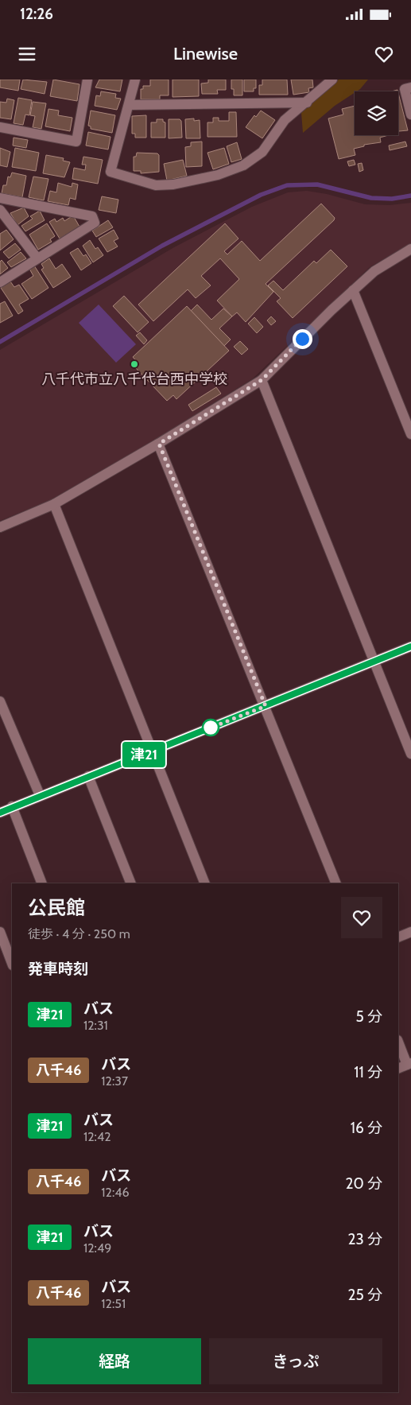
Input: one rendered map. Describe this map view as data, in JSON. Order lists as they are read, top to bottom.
{
  "places": ["八千代市立八千代台西中学校"],
  "lines": ["bus line 津21"],
  "page": {
    "status": "12:26",
    "header": "Linewise",
    "on_map": "津21",
    "heading": [
      ["公民館", "徒歩 · 4 分 · 250 m"],
      "発車時刻"
    ],
    "list": [
      {
        "mark": "津21",
        "name": "バス",
        "note": "12:31",
        "value": "5 分"
      },
      {
        "mark": "八千46",
        "name": "バス",
        "note": "12:37",
        "value": "11 分"
      },
      {
        "mark": "津21",
        "name": "バス",
        "note": "12:42",
        "value": "16 分"
      },
      {
        "mark": "八千46",
        "name": "バス",
        "note": "12:46",
        "value": "20 分"
      },
      {
        "mark": "津21",
        "name": "バス",
        "note": "12:49",
        "value": "23 分"
      },
      {
        "mark": "八千46",
        "name": "バス",
        "note": "12:51",
        "value": "25 分"
      }
    ],
    "buttons": ["経路", "きっぷ"]
  }
}
